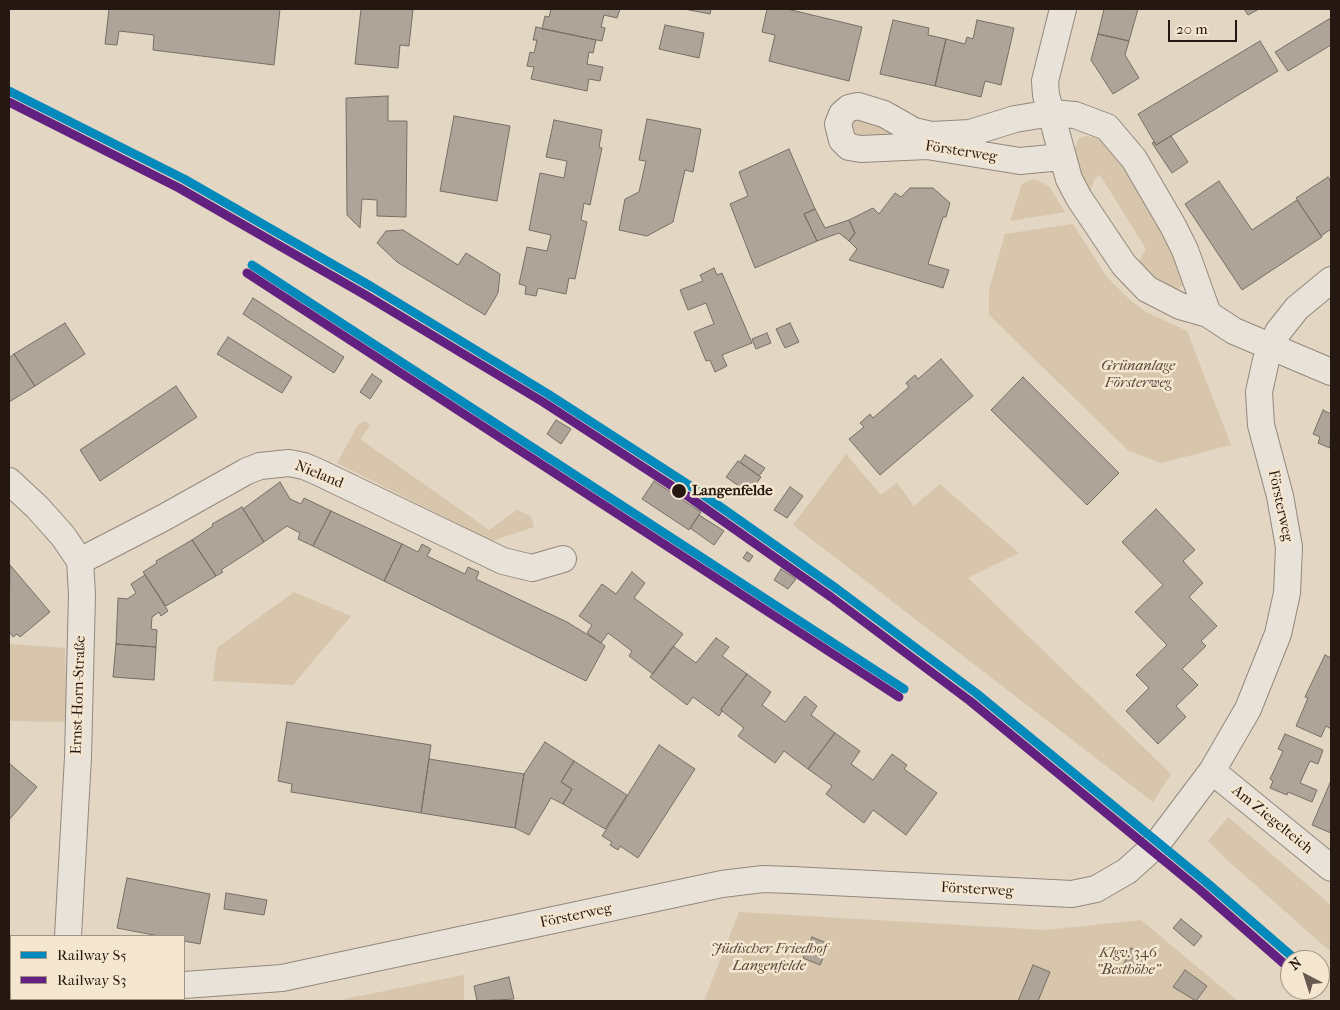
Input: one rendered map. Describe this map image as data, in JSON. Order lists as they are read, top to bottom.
{
  "streets": {
    "street": [
      "Försterweg",
      "Nieland",
      "Ernst-Horn-Straße",
      "Am Ziegelteich"
    ]
  },
  "crossings": [
    ["Försterweg", "Am Ziegelteich"],
    ["Nieland", "Ernst-Horn-Straße"]
  ],
  "parks": ["Grünanlage Försterweg", "Jüdischer Friedhof Langenfelde", "Klgv. 346 \"Besthöhe\""],
  "places": ["Langenfelde"],
  "lines": ["rail line S5", "rail line S3"],
  "legend": ["Railway S5", "Railway S3"],
  "scale_bar": "20 m",
  "north": "top left"
}
